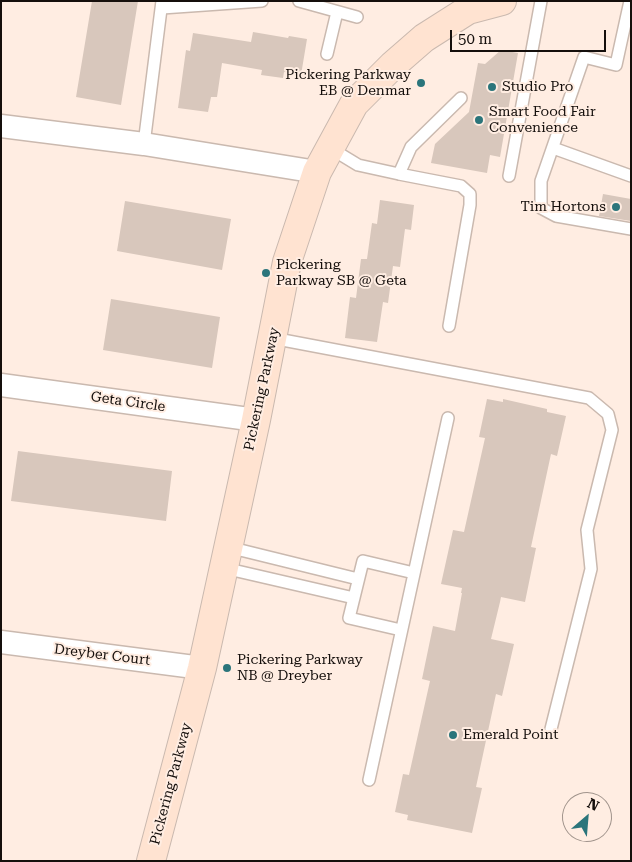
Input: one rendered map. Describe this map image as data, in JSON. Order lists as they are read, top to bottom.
{
  "streets": {
    "street": ["Pickering Parkway", "Geta Circle", "Dreyber Court"]
  },
  "crossings": [
    ["Pickering Parkway", "Geta Circle"],
    ["Pickering Parkway", "Dreyber Court"]
  ],
  "places": [
    "Pickering Parkway EB @ Denmar",
    "Studio Pro",
    "Smart Food Fair Convenience",
    "Tim Hortons",
    "Pickering Parkway SB @ Geta",
    "Pickering Parkway NB @ Dreyber",
    "Emerald Point"
  ],
  "scale_bar": "50 m",
  "north": "top right"
}
